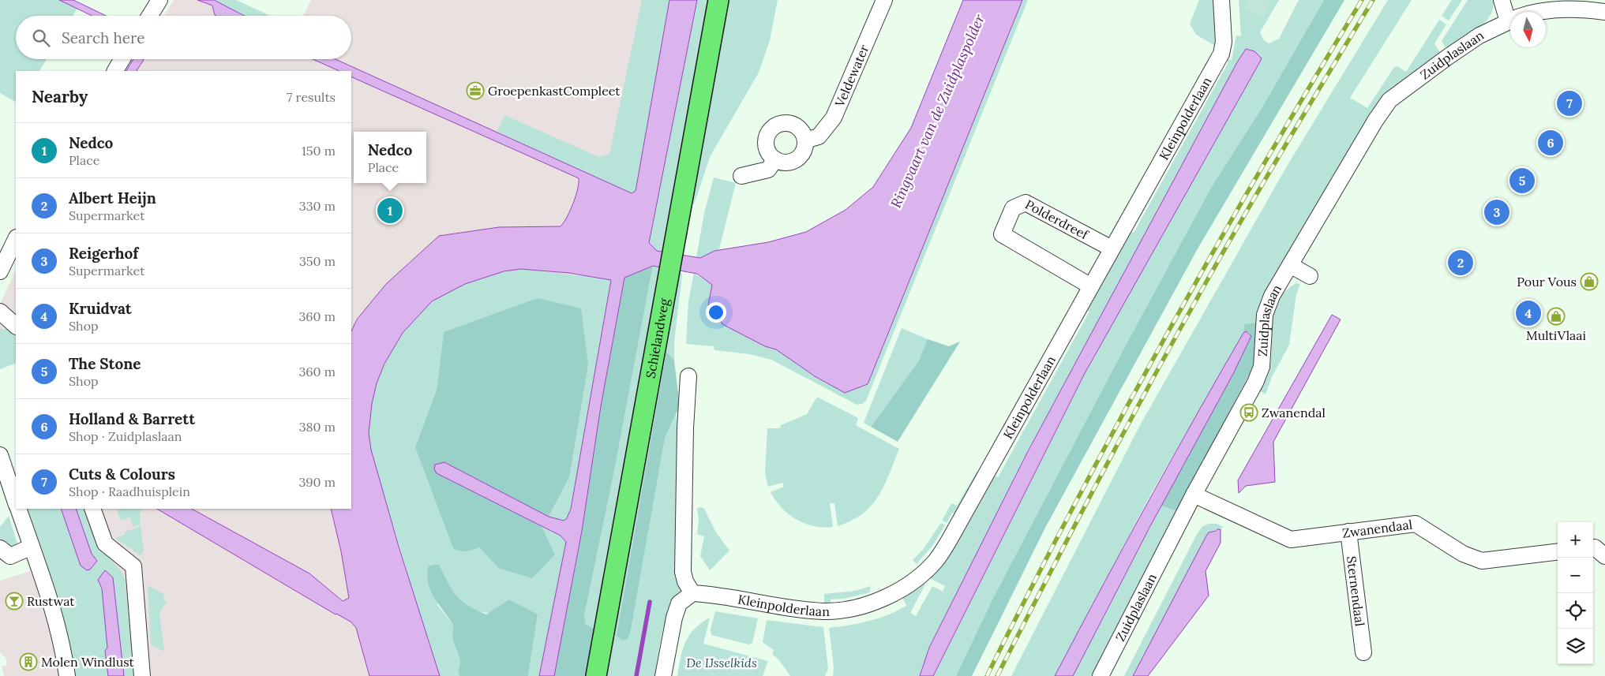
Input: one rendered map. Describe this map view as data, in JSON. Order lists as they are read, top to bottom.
{
  "streets": {
    "main road": ["Schielandweg"],
    "street": [
      "Zuidplaslaan",
      "Veldewater",
      "Kleinpolderlaan",
      "Polderdreef",
      "Zwanendaal",
      "Sternendaal"
    ]
  },
  "crossings": [
    ["Zuidplaslaan", "Zwanendaal"],
    ["Kleinpolderlaan", "Polderdreef"],
    ["Zwanendaal", "Sternendaal"]
  ],
  "water": ["Ringvaart van de Zuidplaspolder"],
  "parks": ["De IJsselkids"],
  "places": {
    "office": ["GroepenkastCompleet"],
    "shop": ["Pour Vous", "MultiVlaai"],
    "bus stop": ["Zwanendal"],
    "bar": ["Rustwat"],
    "building": ["Molen Windlust"]
  },
  "north": "bottom",
  "page": {
    "search": "Search here",
    "heading": ["Nearby", "7 results"],
    "pins": [
      "7",
      "6",
      "5",
      "1",
      "3",
      "2",
      "4"
    ],
    "list": [
      {
        "mark": "1",
        "name": "Nedco",
        "note": "Place",
        "value": "150 m"
      },
      {
        "mark": "2",
        "name": "Albert Heijn",
        "note": "Supermarket",
        "value": "330 m"
      },
      {
        "mark": "3",
        "name": "Reigerhof",
        "note": "Supermarket",
        "value": "350 m"
      },
      {
        "mark": "4",
        "name": "Kruidvat",
        "note": "Shop",
        "value": "360 m"
      },
      {
        "mark": "5",
        "name": "The Stone",
        "note": "Shop",
        "value": "360 m"
      },
      {
        "mark": "6",
        "name": "Holland & Barrett",
        "note": "Shop · Zuidplaslaan",
        "value": "380 m"
      },
      {
        "mark": "7",
        "name": "Cuts & Colours",
        "note": "Shop · Raadhuisplein",
        "value": "390 m"
      }
    ],
    "popup": ["Nedco", "Place"],
    "map_buttons": ["+", "−"]
  }
}
